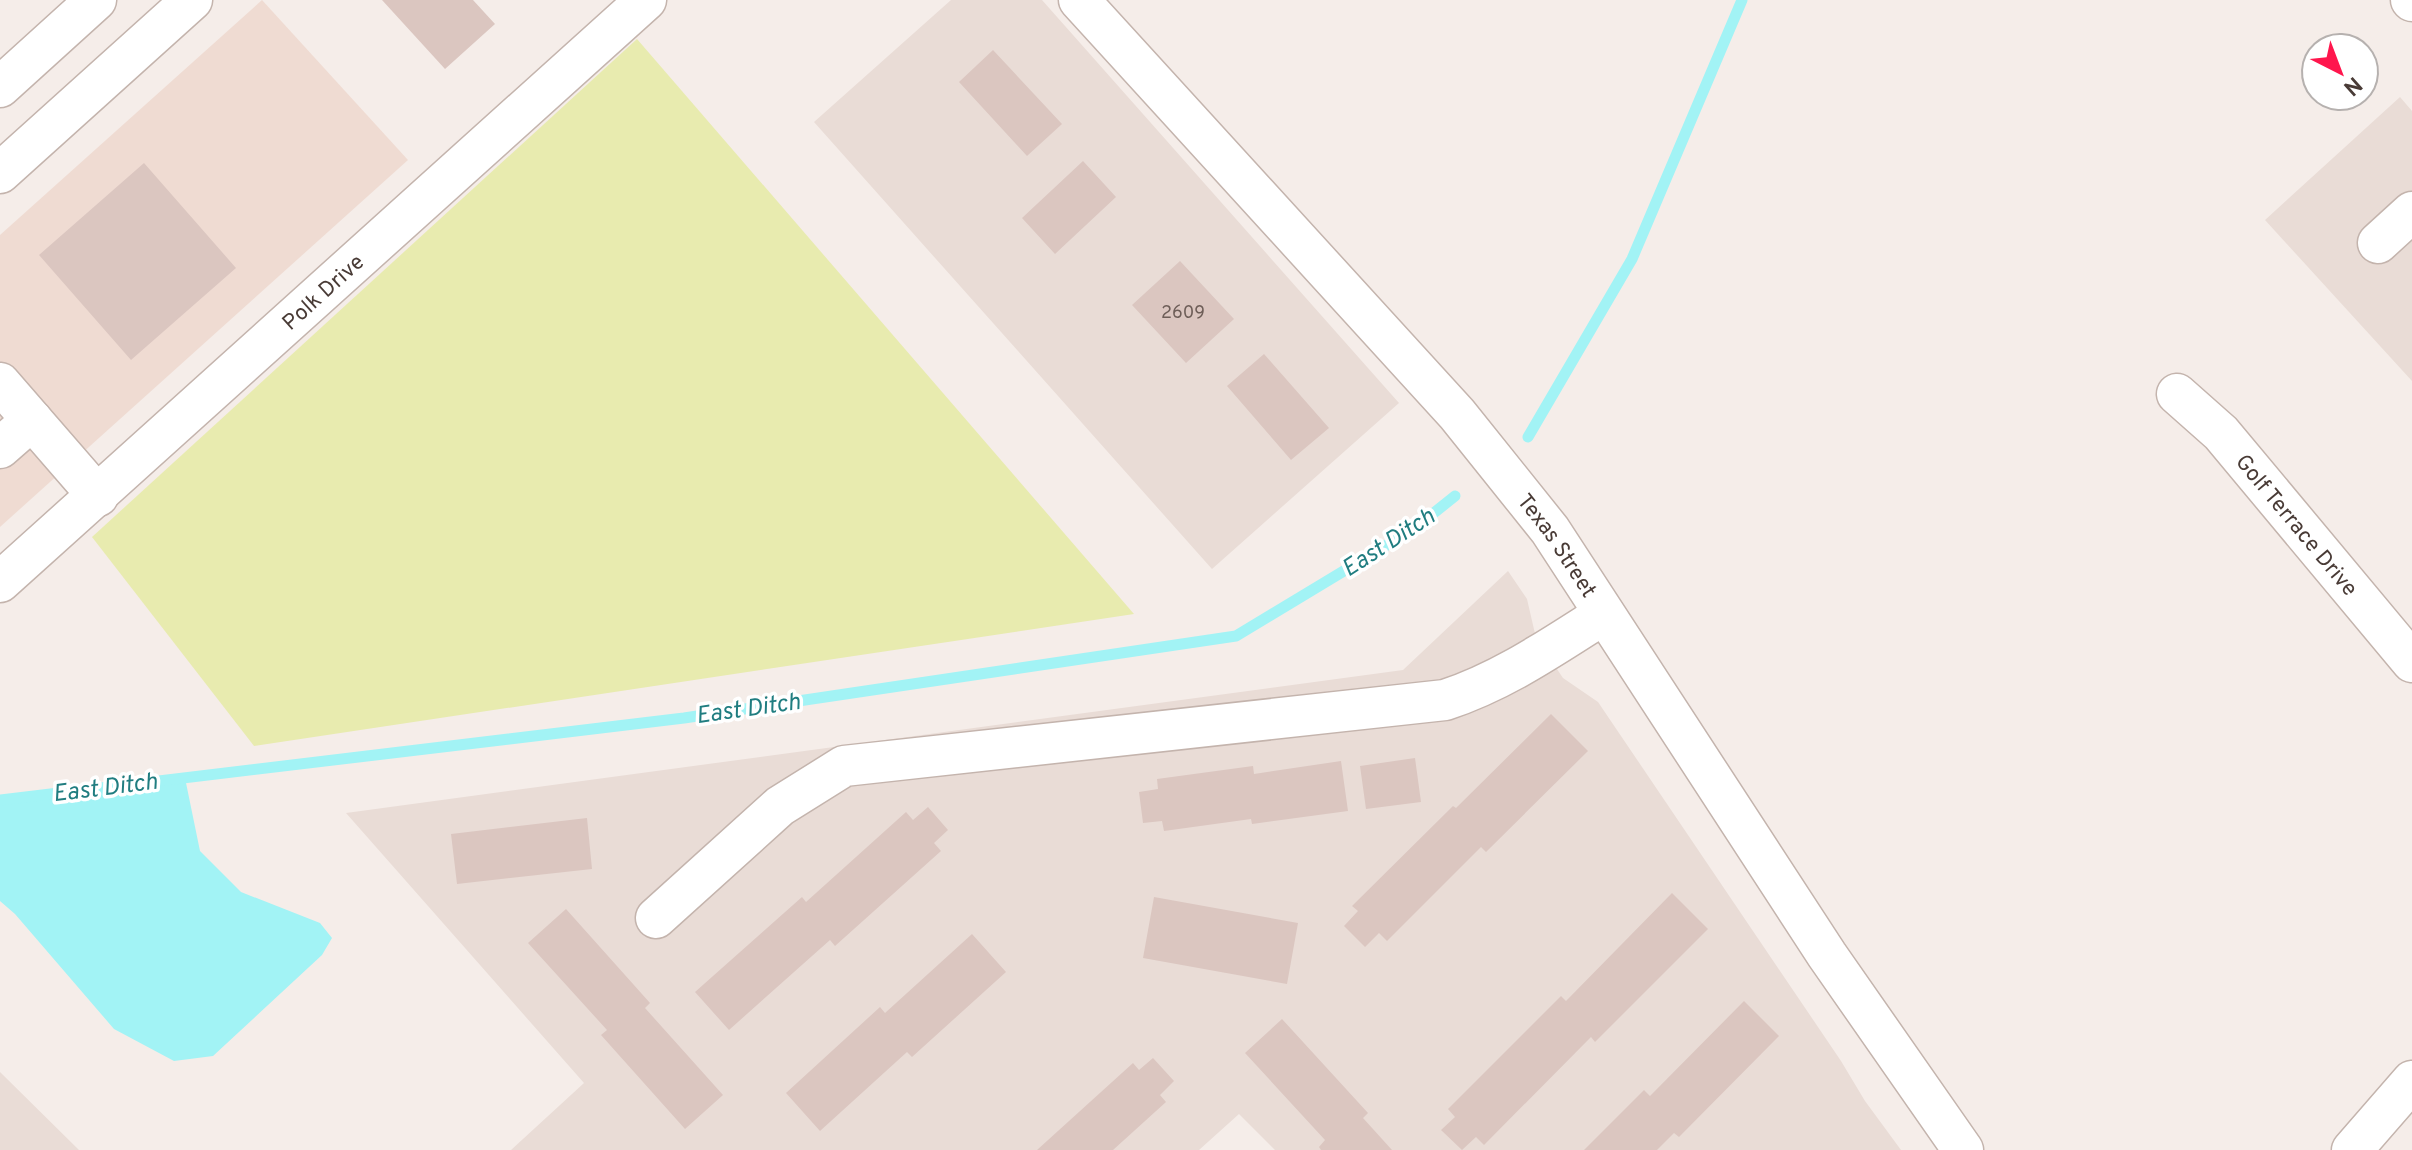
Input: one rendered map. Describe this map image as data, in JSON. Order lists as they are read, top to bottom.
{
  "streets": {
    "street": ["Polk Drive", "Golf Terrace Drive", "Texas Street"]
  },
  "water": ["East Ditch"],
  "house_numbers": ["2609"],
  "north": "bottom right"
}
